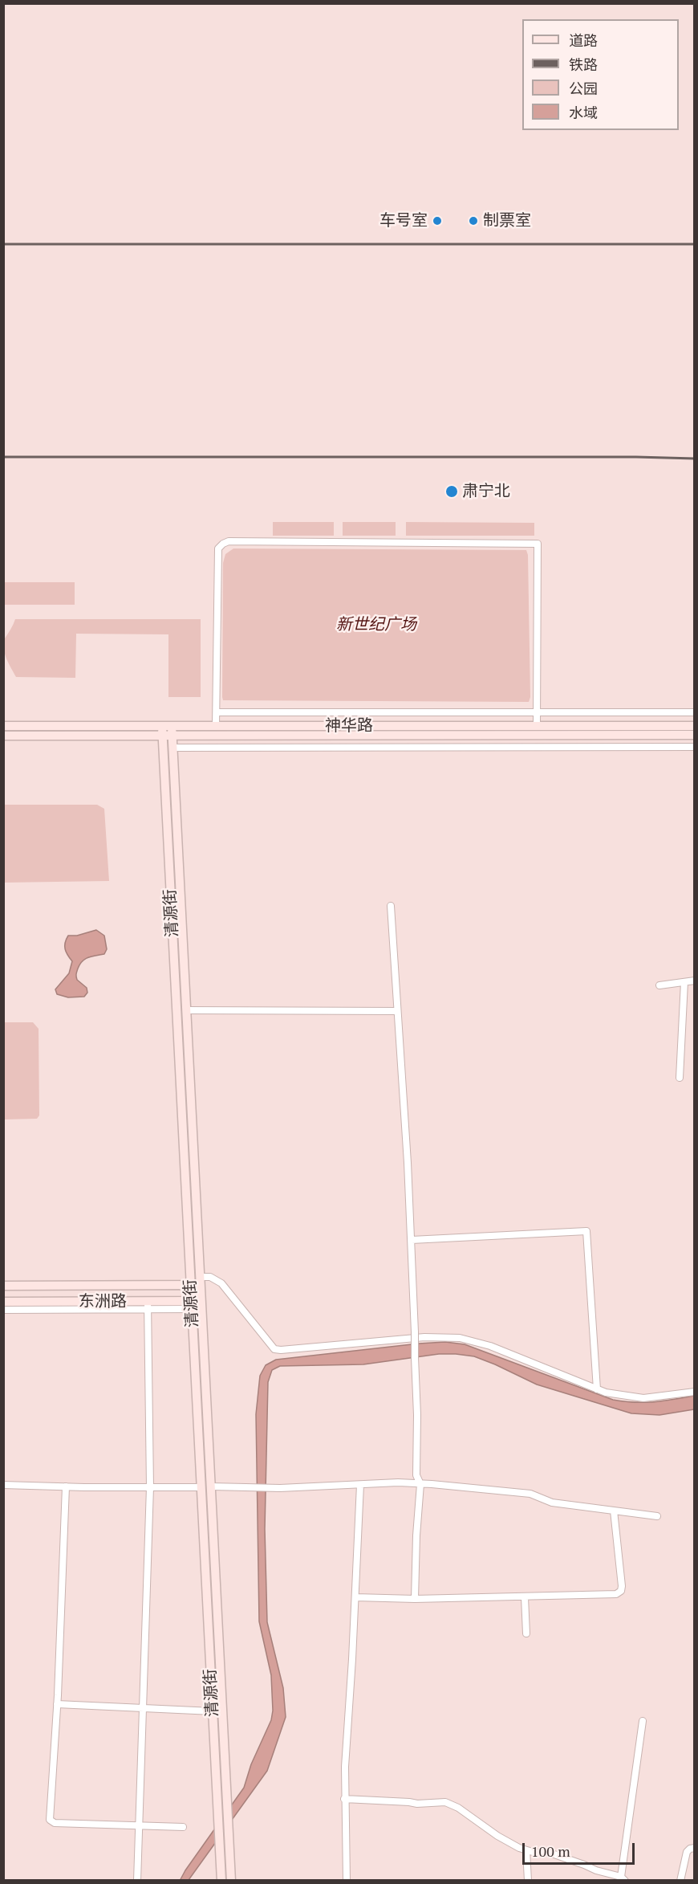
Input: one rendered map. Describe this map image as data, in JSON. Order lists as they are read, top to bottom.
{
  "streets": {
    "main road": ["神华路", "清源街", "东洲路"]
  },
  "crossings": [
    ["神华路", "清源街"],
    ["清源街", "东洲路"]
  ],
  "parks": ["新世纪广场"],
  "places": ["车号室", "制票室", "肃宁北"],
  "legend": [
    "道路",
    "铁路",
    "公园",
    "水域"
  ],
  "scale_bar": "100 m"
}
